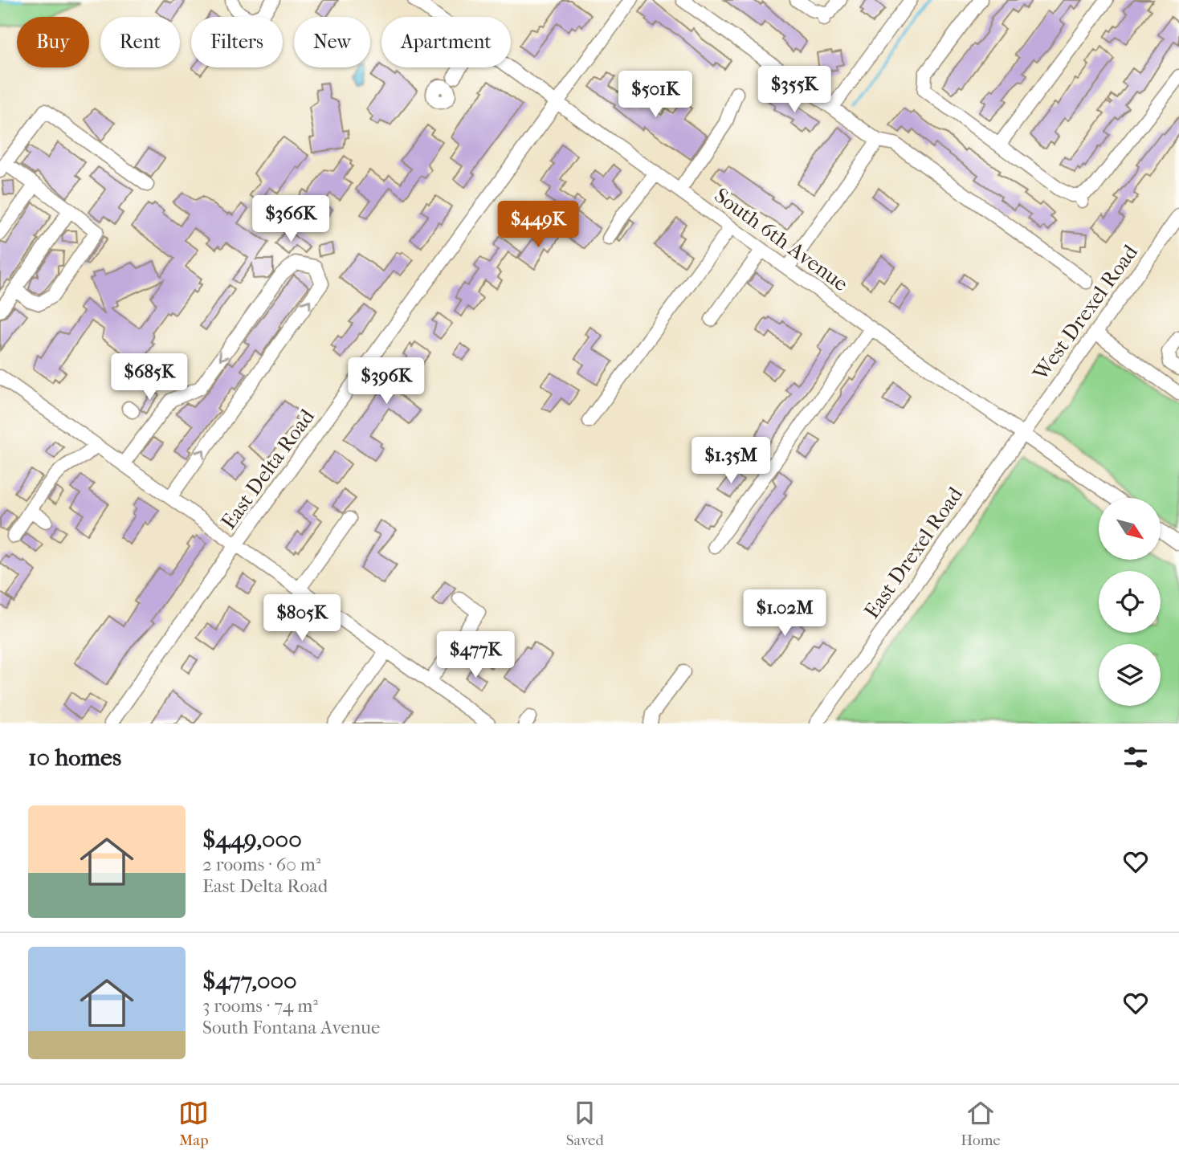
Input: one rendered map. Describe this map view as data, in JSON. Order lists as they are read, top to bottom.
{
  "streets": {
    "street": [
      "South 6th Avenue",
      "West Drexel Road",
      "East Delta Road",
      "East Drexel Road"
    ]
  },
  "crossings": [
    ["South 6th Avenue", "West Drexel Road"],
    ["South 6th Avenue", "East Delta Road"],
    ["South 6th Avenue", "East Drexel Road"],
    ["West Drexel Road", "East Drexel Road"]
  ],
  "north": "bottom right",
  "page": {
    "chip": [
      "Buy",
      "Rent",
      "Filters",
      "New",
      "Apartment"
    ],
    "price": [
      "$355K",
      "$501K",
      "$366K",
      "$449K",
      "$685K",
      "$396K",
      "$1.35M",
      "$1.02M",
      "$805K",
      "$477K"
    ],
    "heading": "10 homes",
    "list": [
      {
        "name": "$449,000",
        "note": "2 rooms · 60 m² · East Delta Road"
      },
      {
        "name": "$477,000",
        "note": "3 rooms · 74 m² · South Fontana Avenue"
      }
    ],
    "tabs": ["Map", "Saved", "Home"]
  }
}
